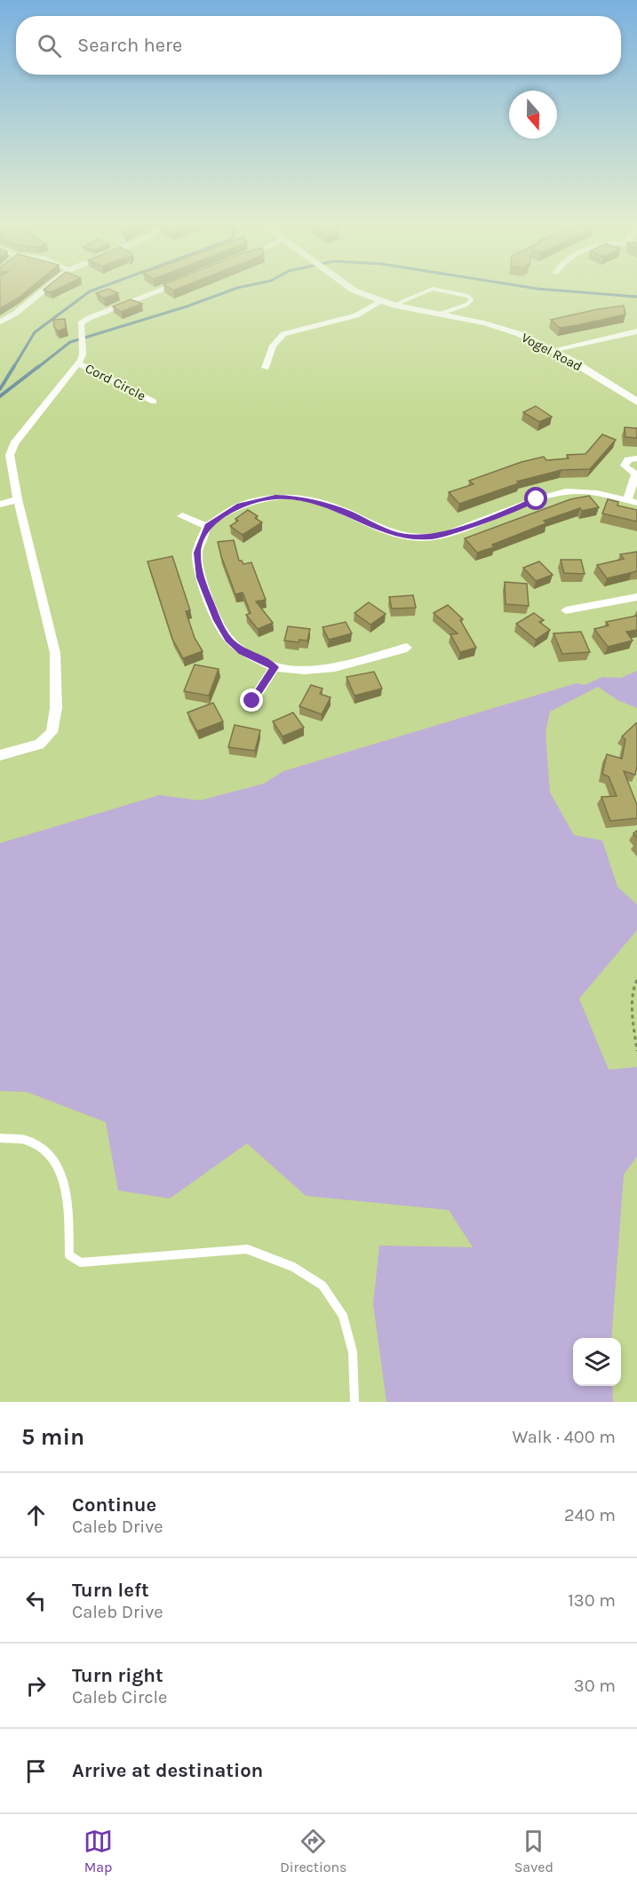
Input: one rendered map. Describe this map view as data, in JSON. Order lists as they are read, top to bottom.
{
  "streets": {
    "street": ["Vogel Road", "Cord Circle"]
  },
  "north": "bottom",
  "page": {
    "search": "Search here",
    "heading": ["5 min", "Walk · 400 m"],
    "list": [
      ["Continue", "Caleb Drive", "240 m"],
      ["Turn left", "Caleb Drive", "130 m"],
      ["Turn right", "Caleb Circle", "30 m"],
      "Arrive at destination"
    ],
    "nav": ["Map", "Directions", "Saved"]
  }
}
